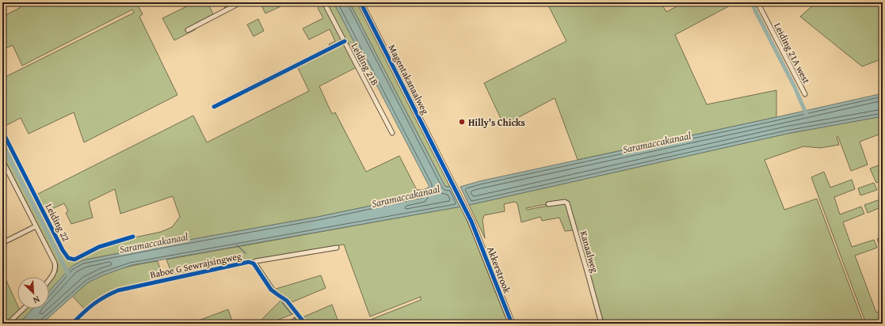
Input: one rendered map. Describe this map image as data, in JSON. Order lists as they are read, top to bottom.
{
  "streets": {
    "street": [
      "Leiding 21A west",
      "Leiding 21B",
      "Magentakanaalweg",
      "Leiding 22",
      "Kanaalweg",
      "Baboe G Sewrajsingweg",
      "Akkerstrook"
    ]
  },
  "crossings": [
    ["Magentakanaalweg", "Akkerstrook"]
  ],
  "water": ["Saramaccakanaal"],
  "places": ["Hilly's Chicks"],
  "north": "bottom right"
}
